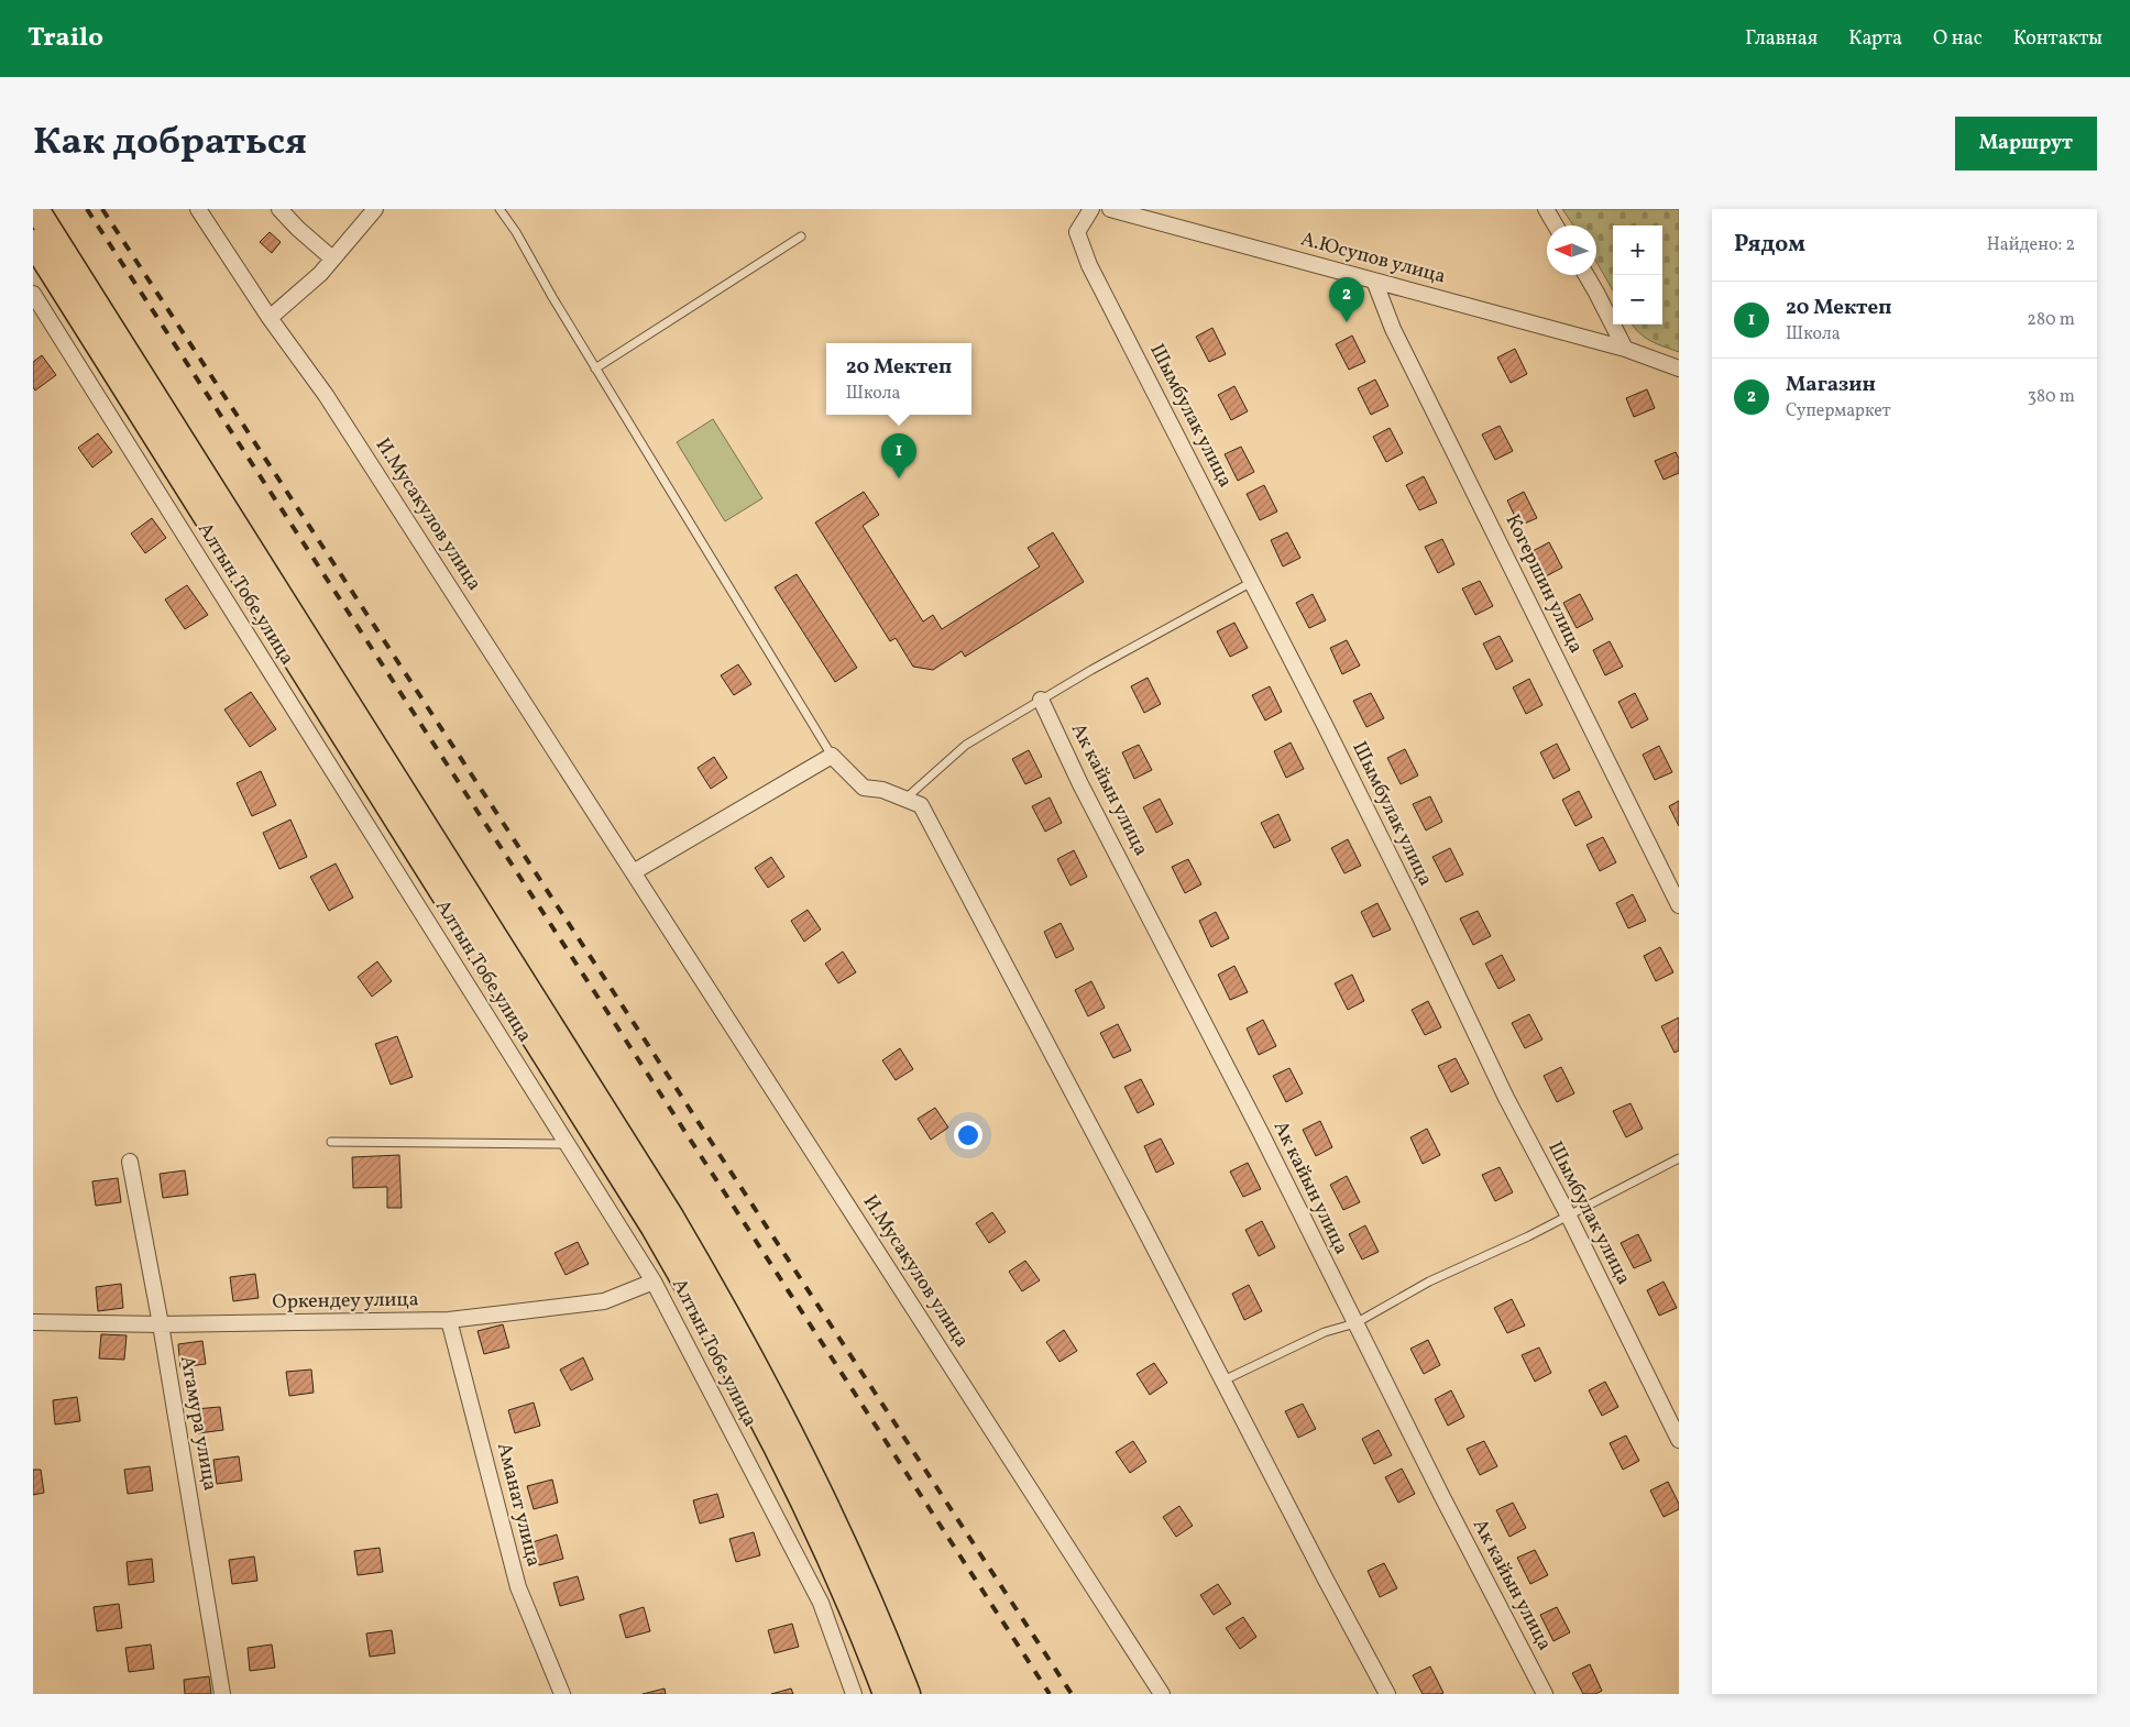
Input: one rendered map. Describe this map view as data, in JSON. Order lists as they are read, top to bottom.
{
  "streets": {
    "street": [
      "А.Юсупов улица",
      "Шымбулак улица",
      "И.Мусакулов улица",
      "Когершин улица",
      "Алтын Тобе улица",
      "Ак кайын улица",
      "Оркендеу улица",
      "Атамура улица",
      "Аманат улица"
    ]
  },
  "crossings": [
    ["А.Юсупов улица", "Когершин улица"],
    ["Алтын Тобе улица", "Оркендеу улица"],
    ["Оркендеу улица", "Атамура улица"],
    ["Оркендеу улица", "Аманат улица"]
  ],
  "north": "left",
  "page": {
    "header": "Trailo",
    "nav": [
      "Главная",
      "Карта",
      "О нас",
      "Контакты"
    ],
    "title": "Как добраться",
    "buttons": "Маршрут",
    "heading": ["Рядом", "Найдено: 2"],
    "map_buttons": ["+", "−"],
    "pins": ["2", "1"],
    "list": [
      {
        "mark": "1",
        "name": "20 Мектеп",
        "note": "Школа",
        "value": "280 m"
      },
      {
        "mark": "2",
        "name": "Магазин",
        "note": "Супермаркет",
        "value": "380 m"
      }
    ],
    "popup": ["20 Мектеп", "Школа"]
  }
}
